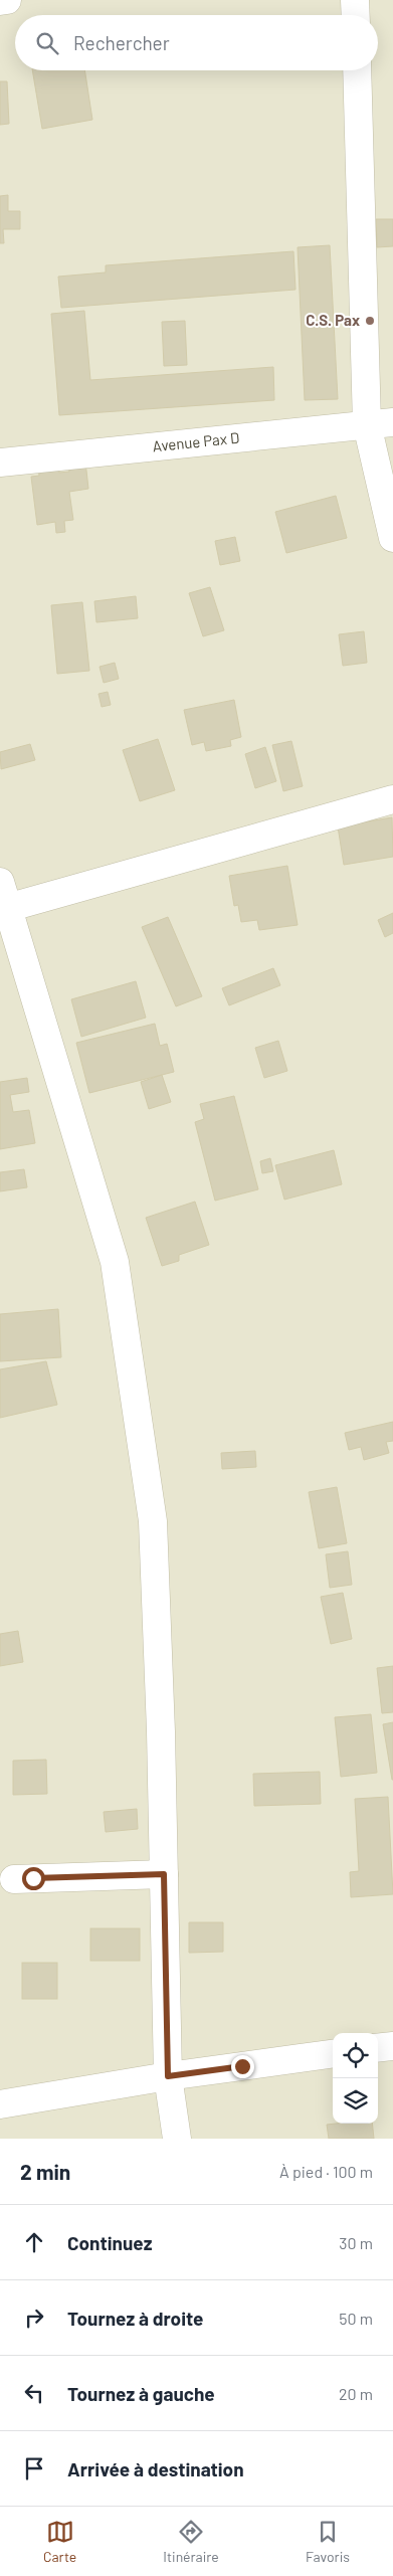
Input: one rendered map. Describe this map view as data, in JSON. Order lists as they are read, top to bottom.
{
  "streets": {
    "street": ["Avenue Pax D"]
  },
  "places": ["C.S. Pax"],
  "page": {
    "search": "Rechercher",
    "heading": ["2 min", "À pied · 100 m"],
    "list": [
      ["Continuez", "30 m"],
      ["Tournez à droite", "50 m"],
      ["Tournez à gauche", "20 m"],
      "Arrivée à destination"
    ],
    "nav": ["Carte", "Itinéraire", "Favoris"]
  }
}
